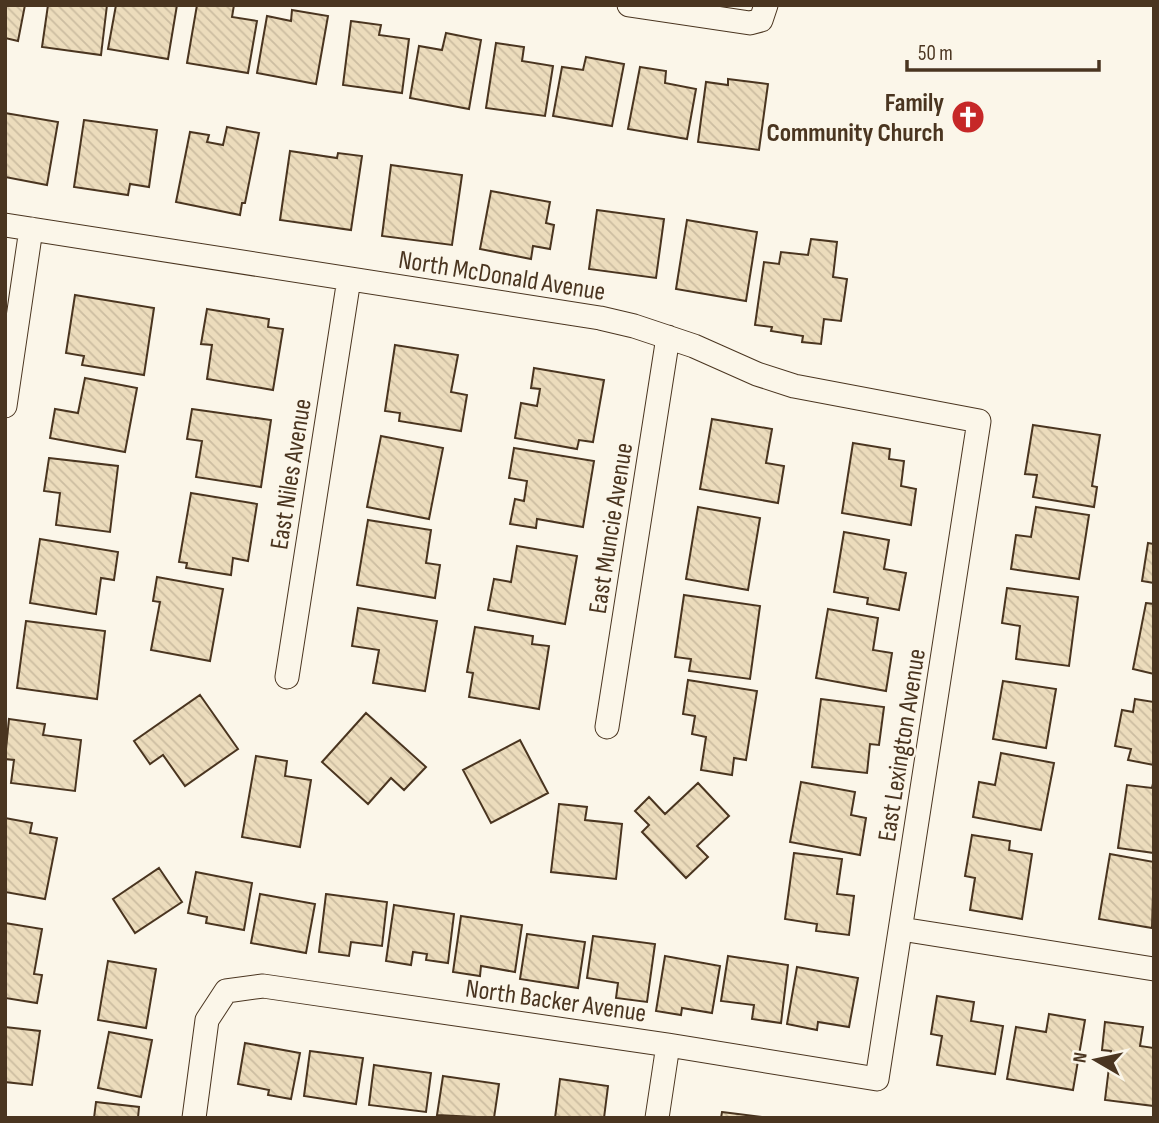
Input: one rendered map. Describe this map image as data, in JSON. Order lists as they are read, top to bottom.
{
  "streets": {
    "street": [
      "North McDonald Avenue",
      "East Niles Avenue",
      "East Muncie Avenue",
      "East Lexington Avenue",
      "North Backer Avenue"
    ]
  },
  "crossings": [
    ["North McDonald Avenue", "East Niles Avenue"],
    ["North McDonald Avenue", "East Muncie Avenue"],
    ["North McDonald Avenue", "East Lexington Avenue"],
    ["East Lexington Avenue", "North Backer Avenue"]
  ],
  "places": {
    "church": ["Family Community Church"]
  },
  "scale_bar": "50 m",
  "north": "left"
}
